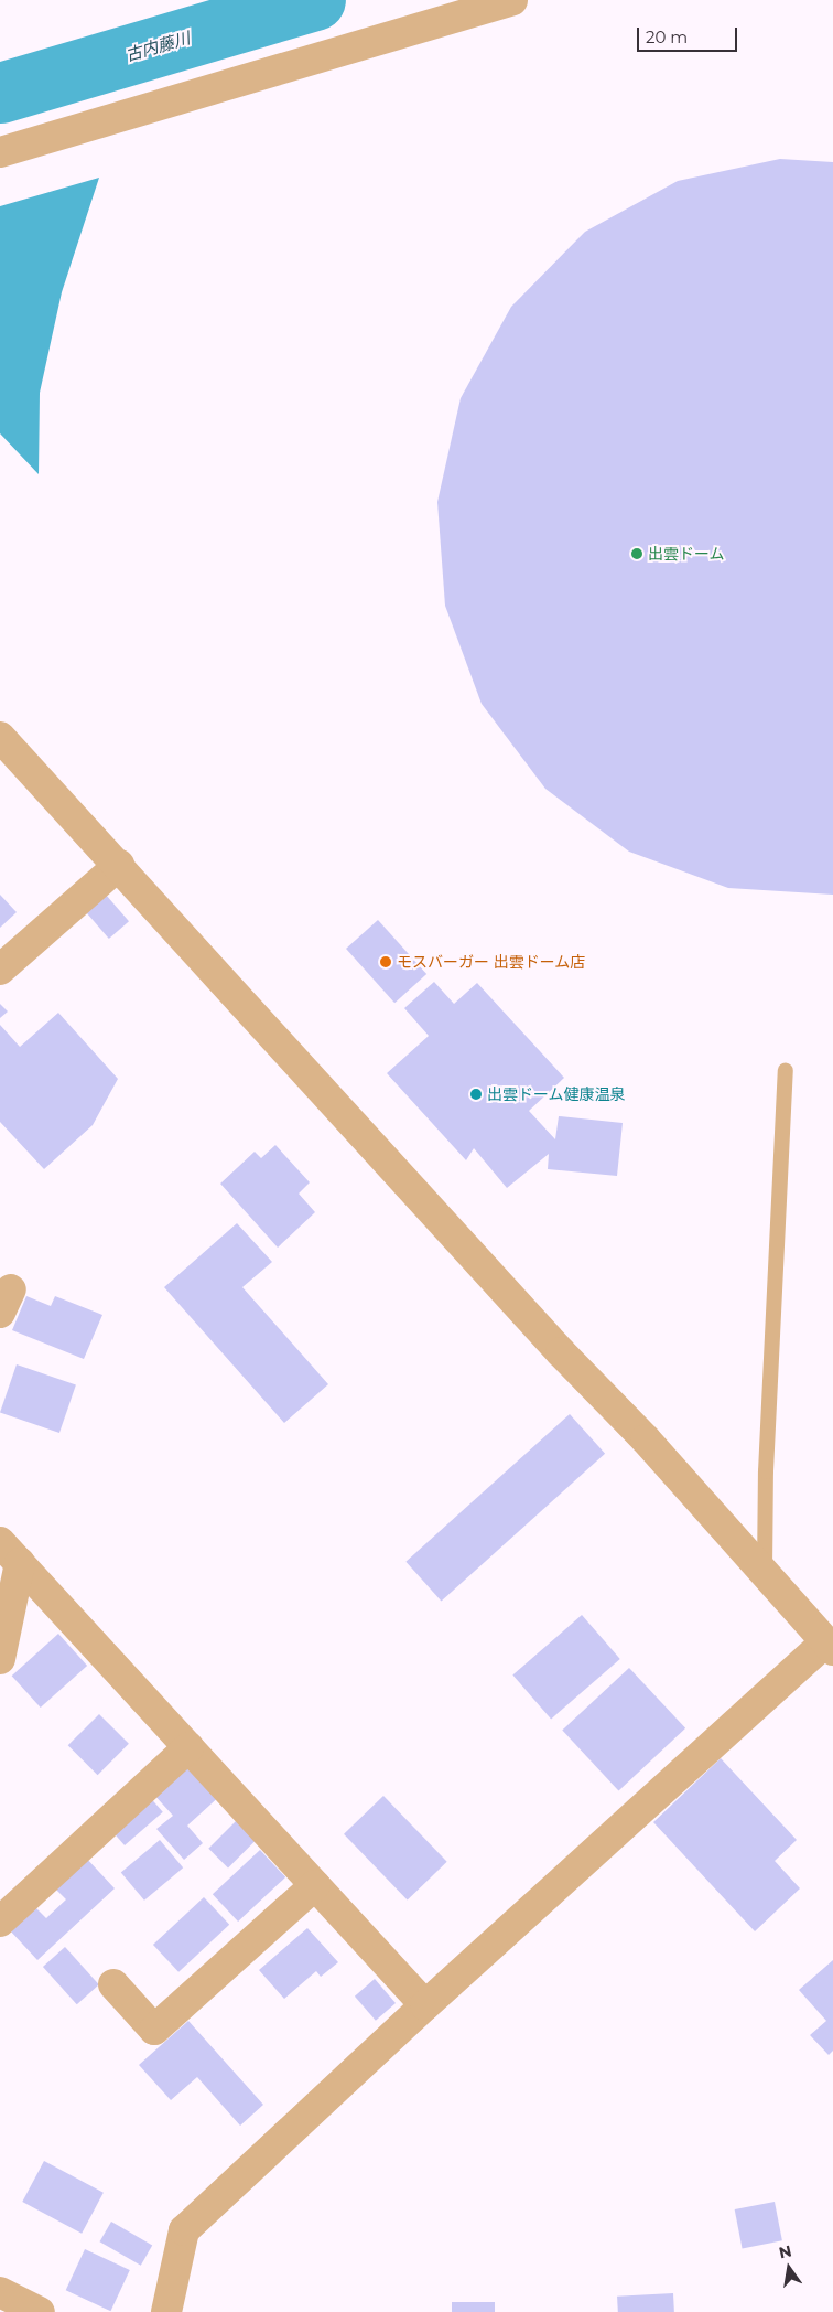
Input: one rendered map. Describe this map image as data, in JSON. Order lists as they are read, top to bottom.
{
  "water": ["古内藤川"],
  "places": ["出雲ドーム", "モスバーガー 出雲ドーム店", "出雲ドーム健康温泉"],
  "scale_bar": "20 m",
  "north": "top"
}
